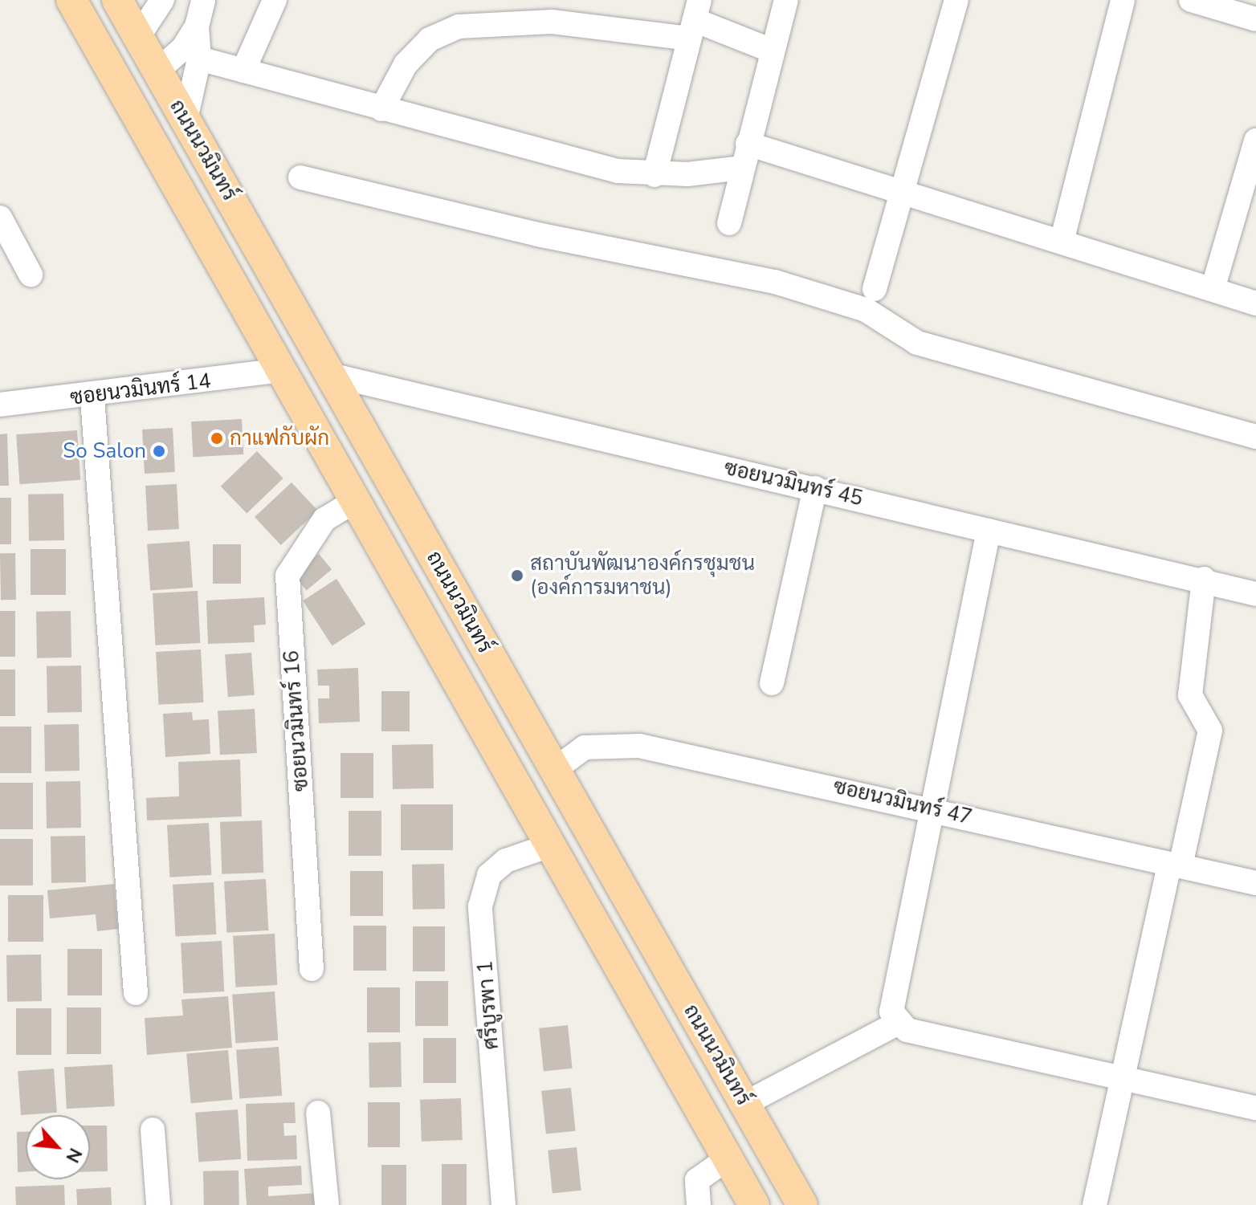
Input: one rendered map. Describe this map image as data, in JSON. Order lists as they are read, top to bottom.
{
  "streets": {
    "main road": ["ถนนนวมินทร์"],
    "street": [
      "ซอยนวมินทร์ 14",
      "ซอยนวมินทร์ 45",
      "ซอยนวมินทร์ 16",
      "ซอยนวมินทร์ 47",
      "ศรีบูรพา 1"
    ]
  },
  "crossings": [
    ["ถนนนวมินทร์", "ซอยนวมินทร์ 14"],
    ["ถนนนวมินทร์", "ซอยนวมินทร์ 45"],
    ["ถนนนวมินทร์", "ซอยนวมินทร์ 16"],
    ["ถนนนวมินทร์", "ซอยนวมินทร์ 47"],
    ["ถนนนวมินทร์", "ศรีบูรพา 1"]
  ],
  "places": ["กาแฟกับผัก", "So Salon", "สถาบันพัฒนาองค์กรชุมชน (องค์การมหาชน)"],
  "north": "bottom right"
}
